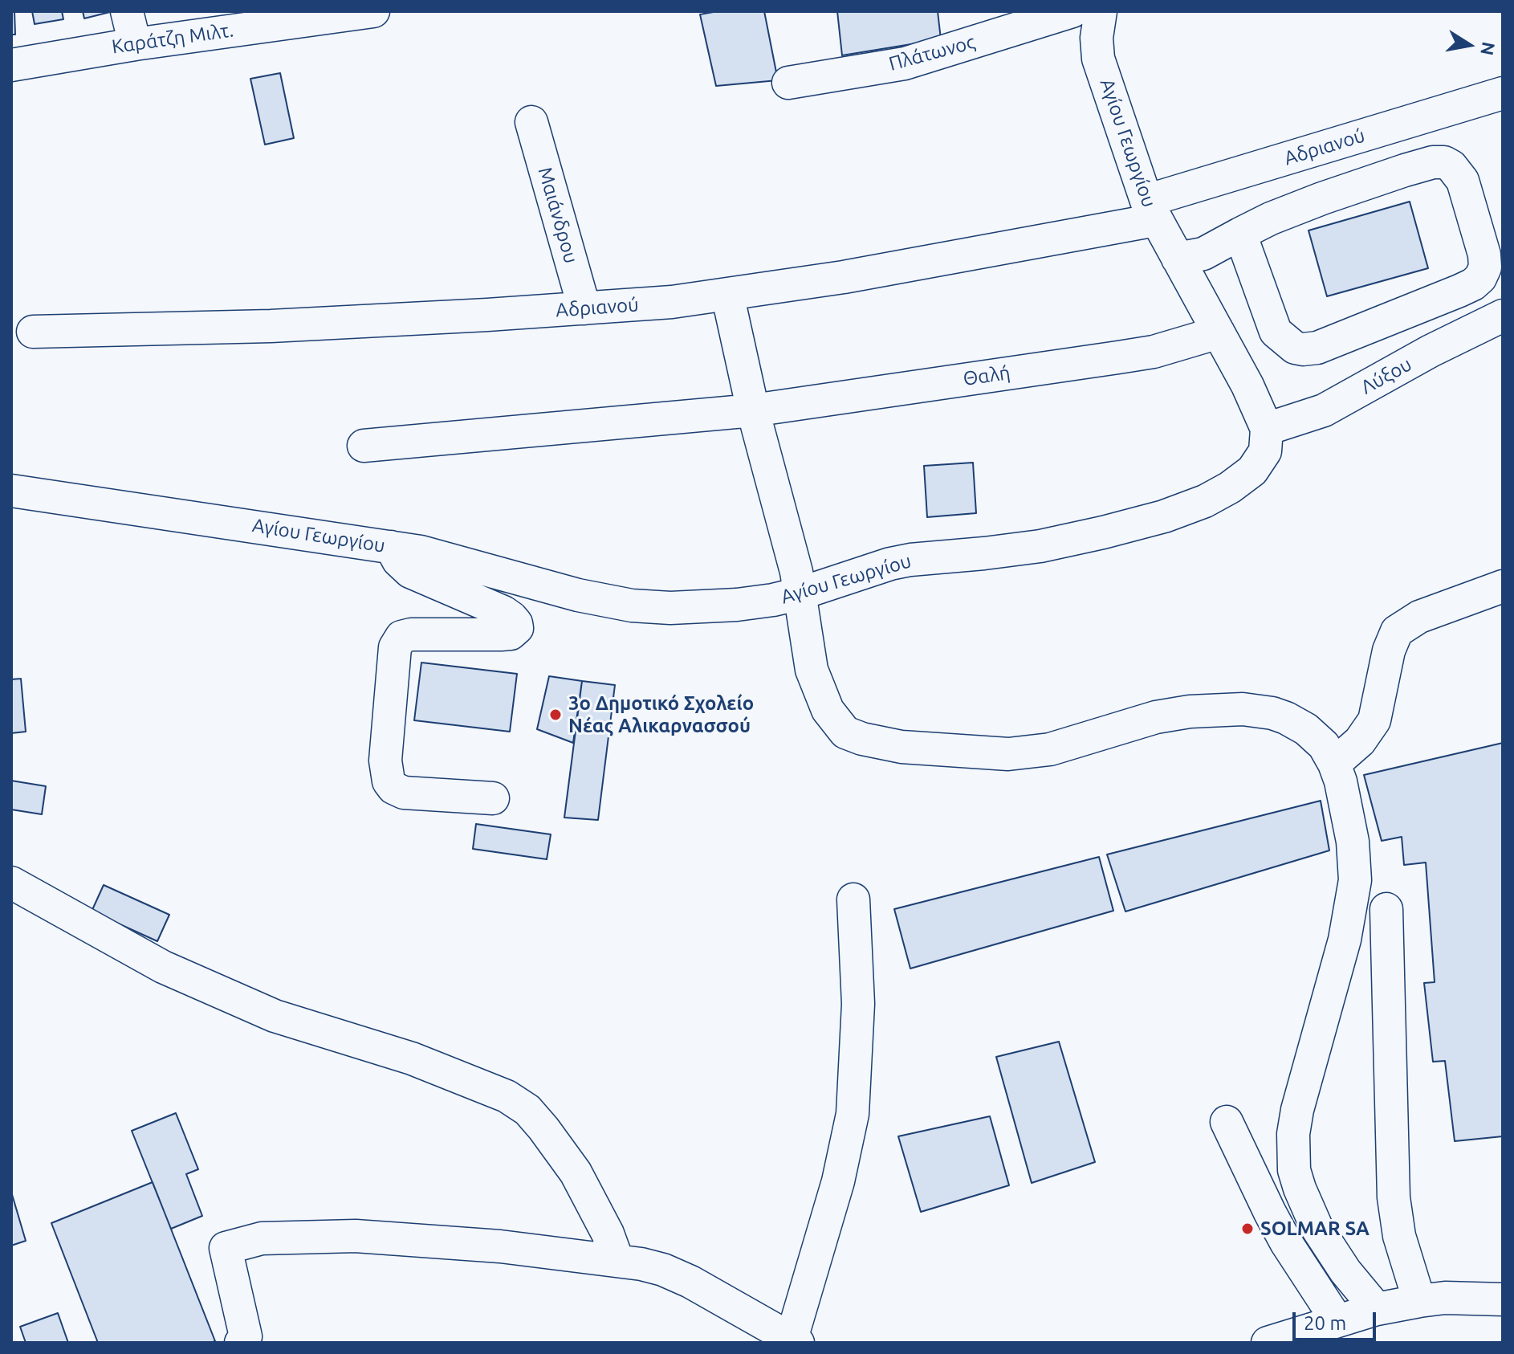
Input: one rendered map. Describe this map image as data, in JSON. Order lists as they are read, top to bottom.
{
  "streets": {
    "street": [
      "Καράτζη Μιλτ.",
      "Πλάτωνος",
      "Αγίου Γεωργίου",
      "Αδριανού",
      "Μαιάνδρου",
      "Θαλή",
      "Λύξου"
    ]
  },
  "crossings": [
    ["Αγίου Γεωργίου", "Αδριανού"],
    ["Αγίου Γεωργίου", "Θαλή"],
    ["Αγίου Γεωργίου", "Λύξου"],
    ["Αδριανού", "Μαιάνδρου"]
  ],
  "places": ["3ο Δημοτικό Σχολείο Νέας Αλικαρνασσού", "SOLMAR SA"],
  "scale_bar": "20 m",
  "north": "right"
}
